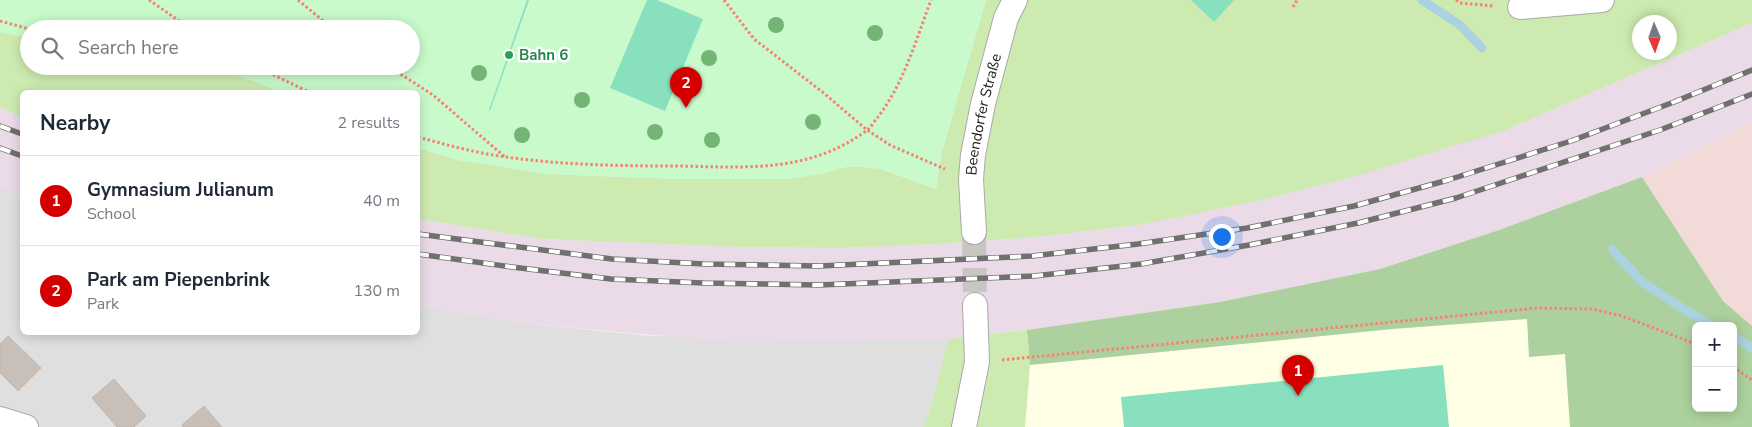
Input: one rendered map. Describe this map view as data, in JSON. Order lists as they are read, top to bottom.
{
  "streets": {
    "street": ["Beendorfer Straße"]
  },
  "places": ["Bahn 6"],
  "north": "bottom",
  "page": {
    "search": "Search here",
    "pins": ["2", "1"],
    "heading": ["Nearby", "2 results"],
    "list": [
      {
        "mark": "1",
        "name": "Gymnasium Julianum",
        "note": "School",
        "value": "40 m"
      },
      {
        "mark": "2",
        "name": "Park am Piepenbrink",
        "note": "Park",
        "value": "130 m"
      }
    ],
    "map_buttons": ["+", "−"]
  }
}
